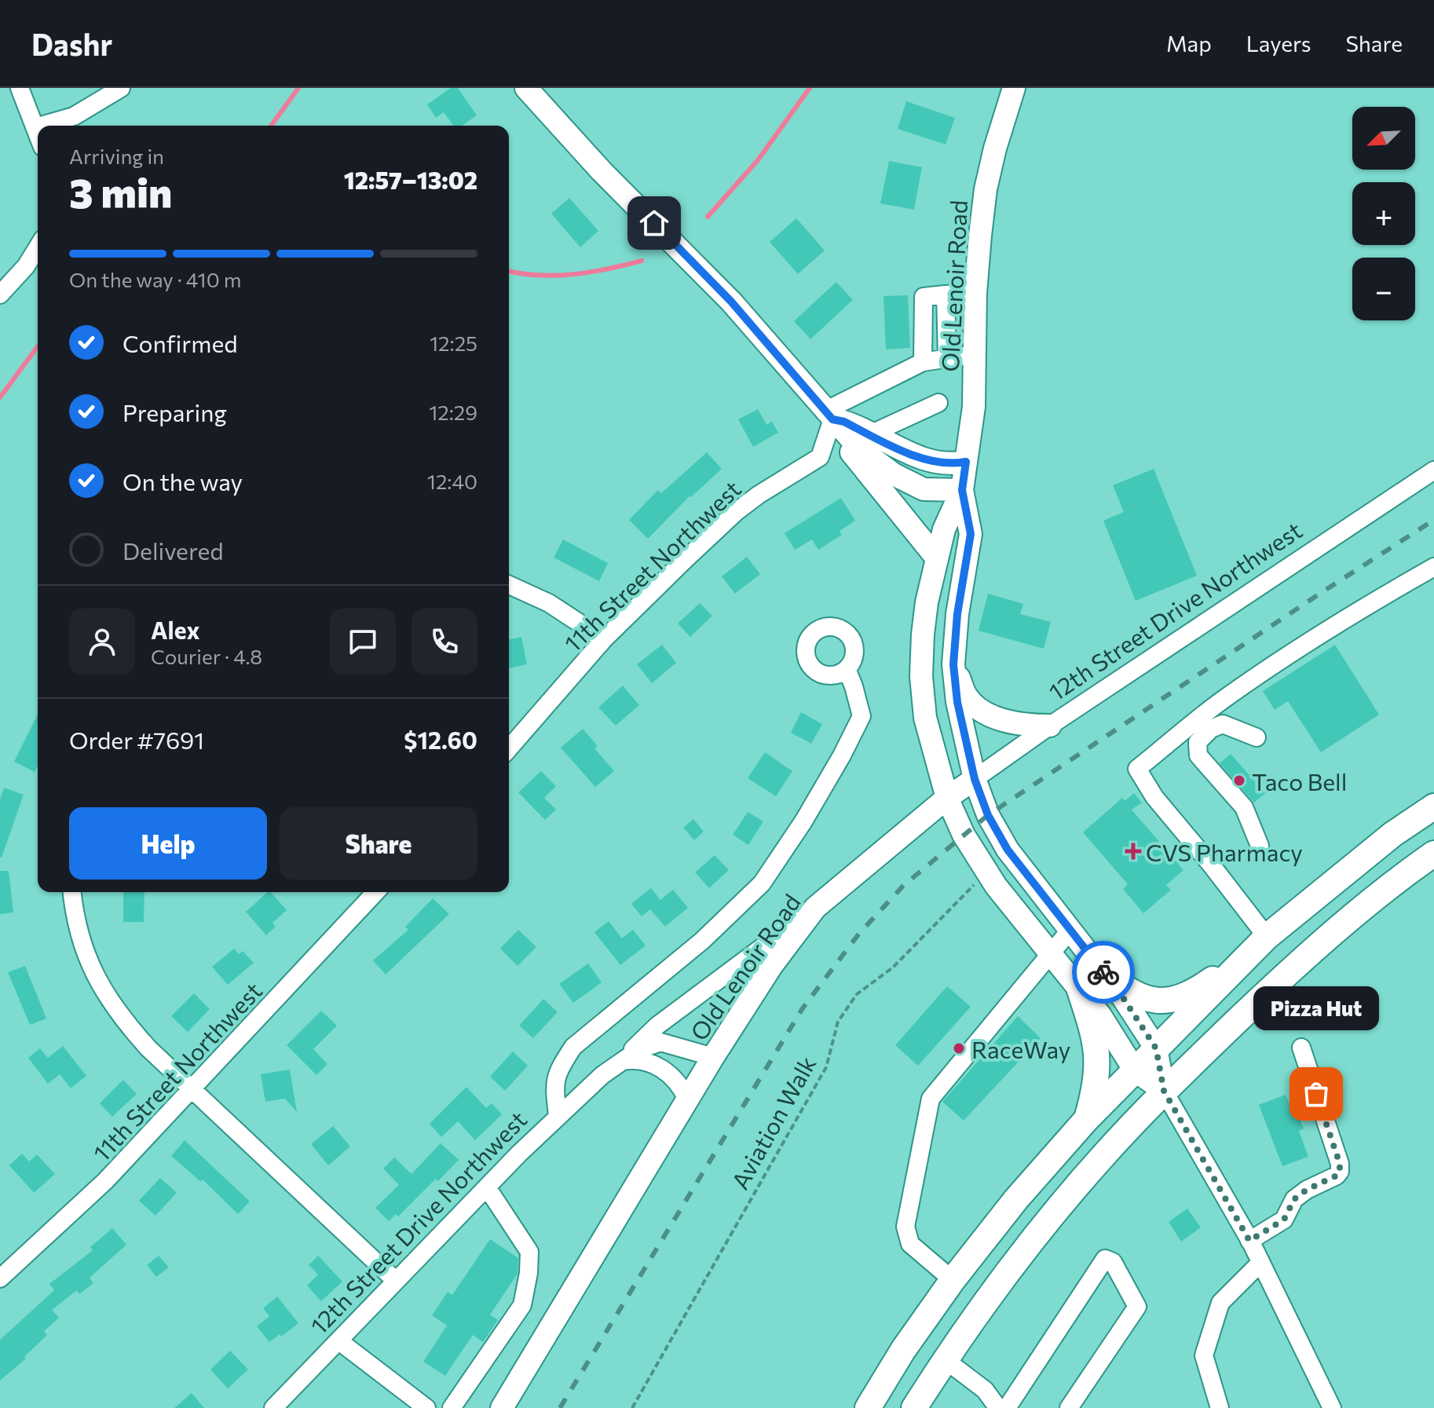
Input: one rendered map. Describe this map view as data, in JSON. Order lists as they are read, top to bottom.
{
  "streets": {
    "main road": ["Old Lenoir Road", "12th Street Drive Northwest"],
    "street": ["11th Street Northwest"],
    "path": ["Aviation Walk"]
  },
  "crossings": [
    ["Old Lenoir Road", "12th Street Drive Northwest"]
  ],
  "places": {
    "other": ["Taco Bell", "RaceWay", "Pizza Hut"],
    "health": ["CVS Pharmacy"]
  },
  "north": "bottom left",
  "page": {
    "header": "Dashr",
    "nav": ["Map", "Layers", "Share"],
    "map_buttons": ["+", "−"],
    "heading": ["3 min", "Arriving in", "12:57–13:02"],
    "panel": [
      "Alex",
      "Courier · 4.8",
      "Order #7691",
      "$12.60"
    ],
    "bar": "On the way · 410 m",
    "list": [
      ["Confirmed", "12:25"],
      ["Preparing", "12:29"],
      ["On the way", "12:40"],
      "Delivered"
    ],
    "buttons": ["Help", "Share"],
    "bubble": "Pizza Hut"
  }
}
